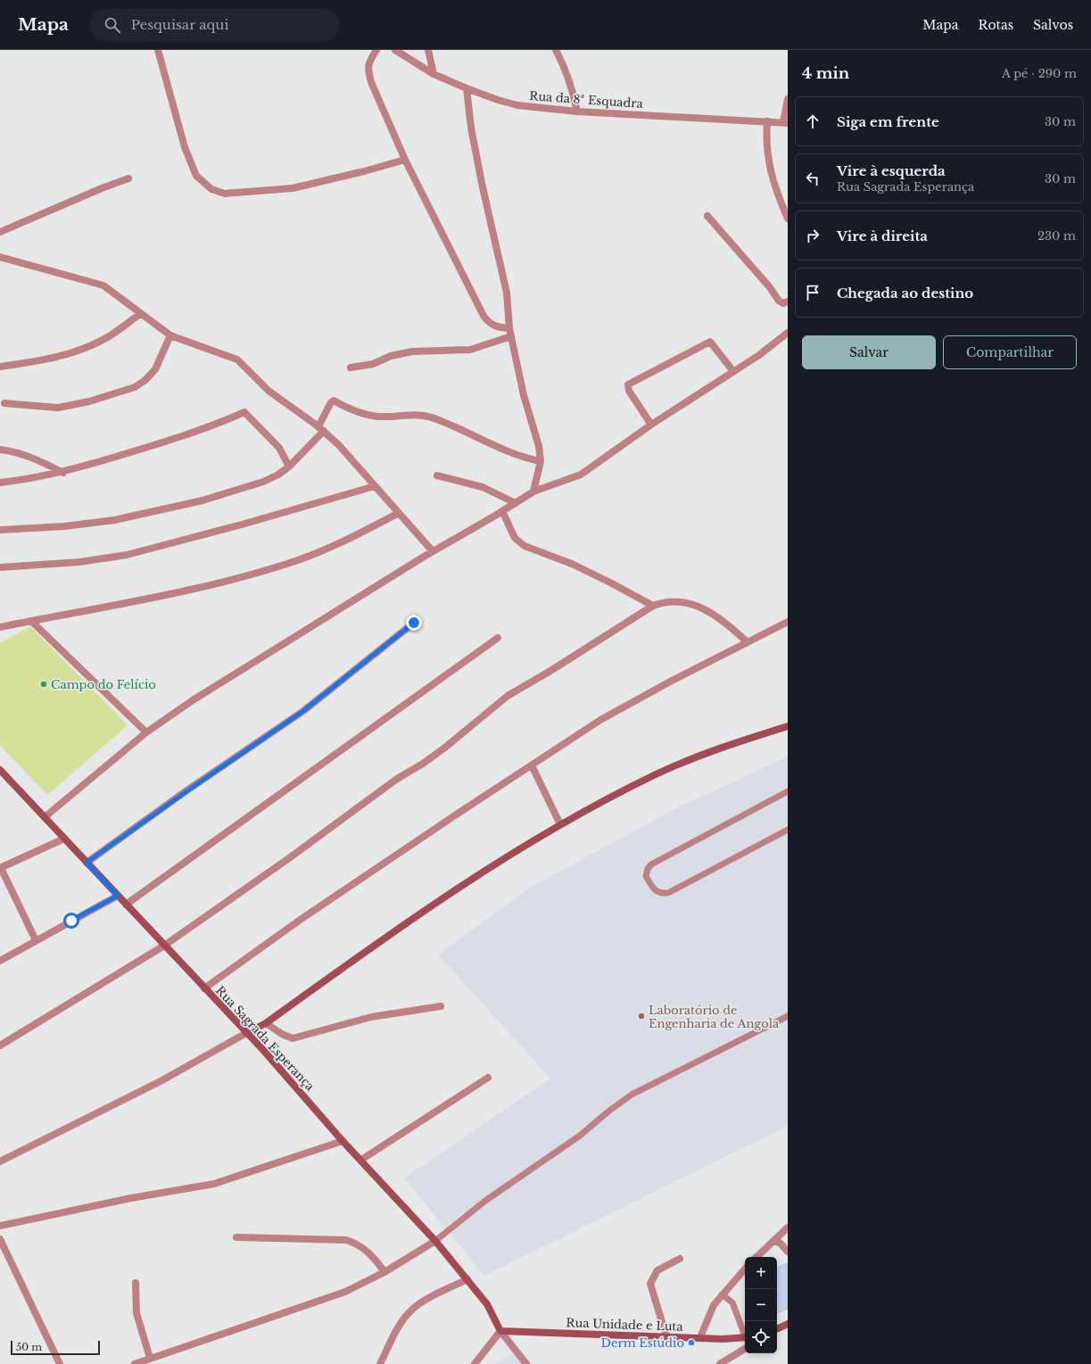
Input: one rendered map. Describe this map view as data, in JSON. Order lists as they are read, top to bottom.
{
  "streets": {
    "street": ["Rua da 8ª Esquadra", "Rua Sagrada Esperança", "Rua Unidade e Luta"]
  },
  "crossings": [
    ["Rua Sagrada Esperança", "Rua Unidade e Luta"]
  ],
  "places": ["Campo do Felício", "Laboratório de Engenharia de Angola", "Derm Estúdio"],
  "scale_bar": "50 m",
  "page": {
    "header": "Mapa",
    "search": "Pesquisar aqui",
    "nav": ["Mapa", "Rotas", "Salvos"],
    "heading": ["4 min", "A pé · 290 m"],
    "list": [
      ["Siga em frente", "30 m"],
      ["Vire à esquerda", "Rua Sagrada Esperança", "30 m"],
      ["Vire à direita", "230 m"],
      "Chegada ao destino"
    ],
    "buttons": ["Salvar", "Compartilhar"],
    "map_buttons": ["+", "−"],
    "scale": "50 m"
  }
}
